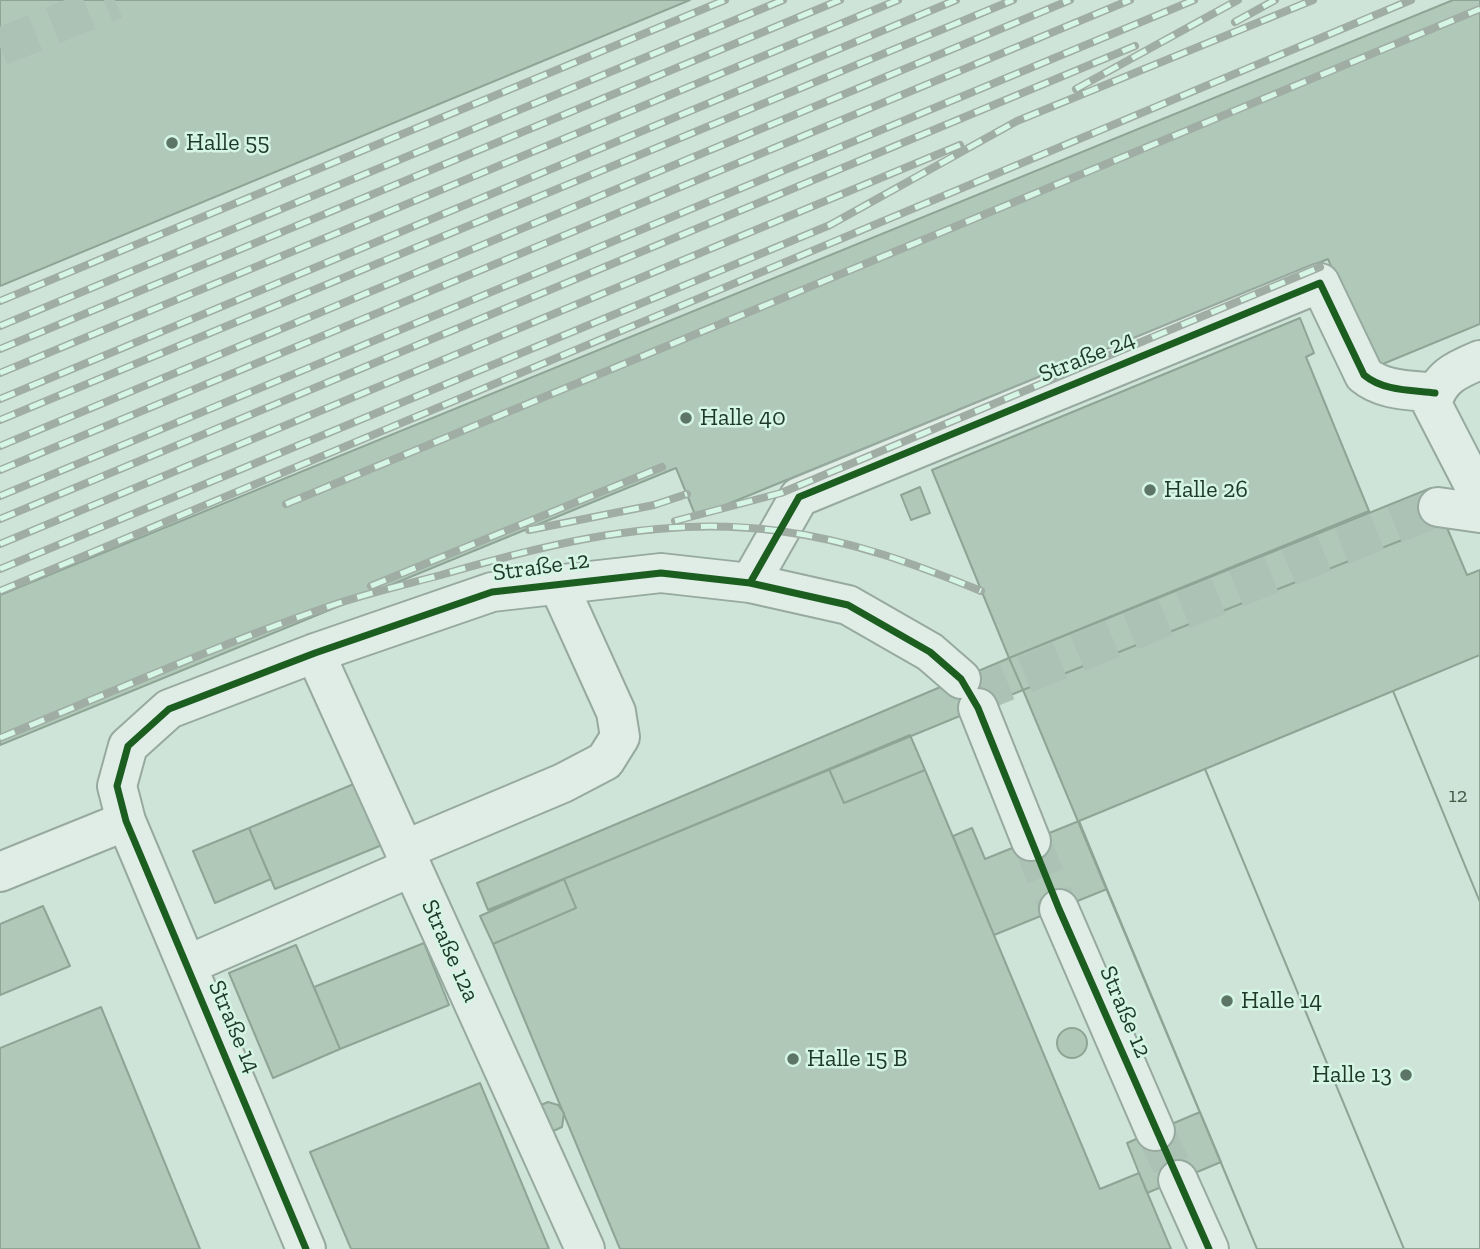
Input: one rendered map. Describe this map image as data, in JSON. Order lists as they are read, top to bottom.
{
  "streets": {
    "street": [
      "Straße 24",
      "Straße 12",
      "Straße 12a",
      "Straße 14"
    ]
  },
  "crossings": [
    ["Straße 24", "Straße 12"],
    ["Straße 12", "Straße 12a"],
    ["Straße 12", "Straße 14"]
  ],
  "places": [
    "Halle 55",
    "Halle 40",
    "Halle 26",
    "Halle 14",
    "Halle 15 B",
    "Halle 13"
  ],
  "house_numbers": ["12"]
}
